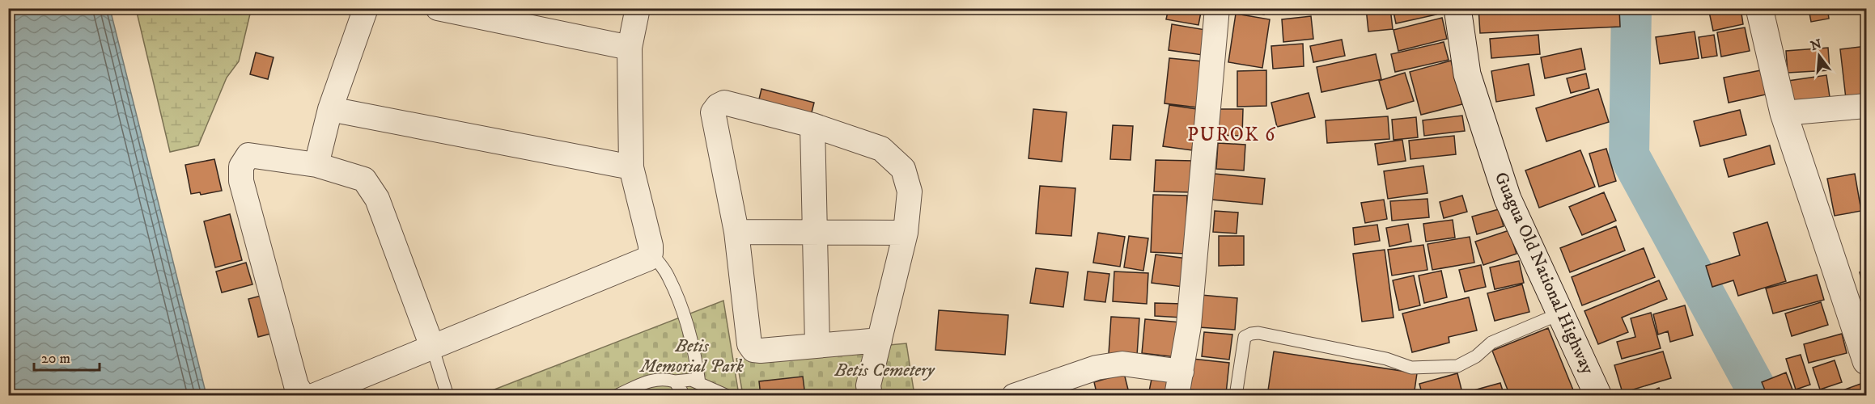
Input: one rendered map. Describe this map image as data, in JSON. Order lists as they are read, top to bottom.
{
  "streets": {
    "main road": ["Guagua Old National Highway"]
  },
  "districts": ["PUROK 6"],
  "parks": ["Betis Memorial Park", "Betis Cemetery"],
  "scale_bar": "20 m",
  "north": "top"
}
